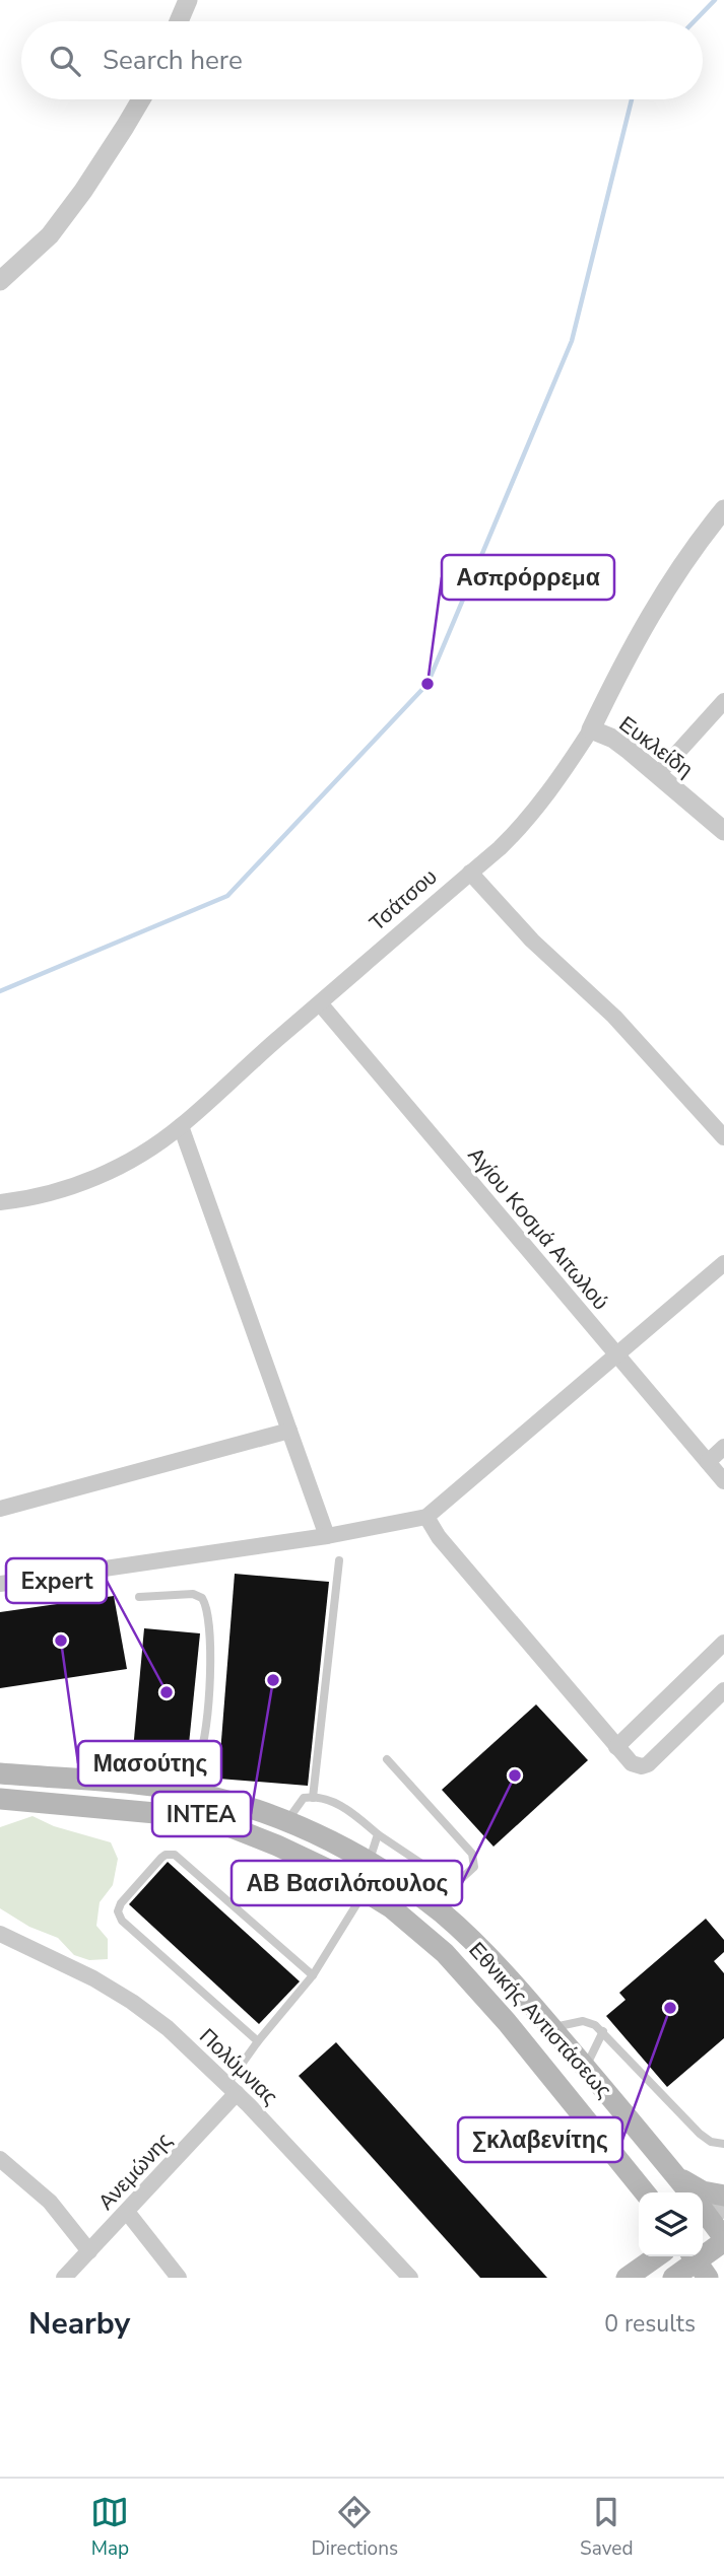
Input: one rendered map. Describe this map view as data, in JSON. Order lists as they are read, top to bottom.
{
  "streets": {
    "main road": ["Εθνικής Αντιστάσεως"],
    "street": [
      "Ευκλείδη",
      "Τσάτσου",
      "Αγίου Κοσμά Αιτωλού",
      "Πολύμνιας",
      "Ανεμώνης"
    ]
  },
  "crossings": [
    ["Ευκλείδη", "Τσάτσου"],
    ["Τσάτσου", "Αγίου Κοσμά Αιτωλού"],
    ["Πολύμνιας", "Ανεμώνης"]
  ],
  "places": [
    "Ασπρόρρεμα",
    "Μασούτης",
    "INTEA",
    "Expert",
    "ΑΒ Βασιλόπουλος",
    "Σκλαβενίτης"
  ],
  "page": {
    "search": "Search here",
    "heading": ["Nearby", "0 results"],
    "nav": ["Map", "Directions", "Saved"]
  }
}
